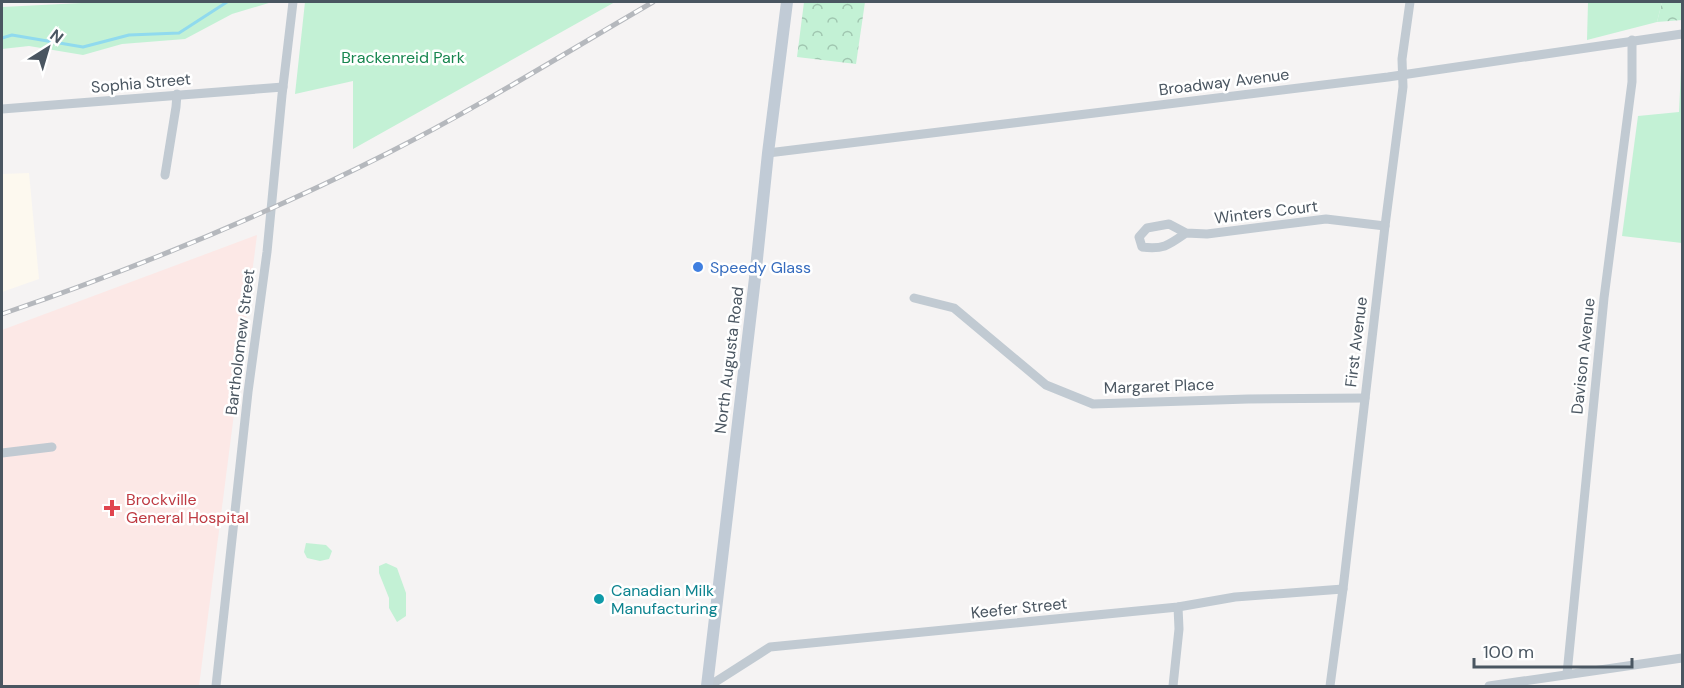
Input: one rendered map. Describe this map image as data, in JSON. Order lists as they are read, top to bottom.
{
  "streets": {
    "main road": ["North Augusta Road"],
    "street": [
      "Broadway Avenue",
      "Sophia Street",
      "Winters Court",
      "Bartholomew Street",
      "First Avenue",
      "Davison Avenue",
      "Margaret Place",
      "Keefer Street"
    ]
  },
  "crossings": [
    ["Broadway Avenue", "First Avenue"],
    ["Broadway Avenue", "Davison Avenue"],
    ["Broadway Avenue", "North Augusta Road"],
    ["Sophia Street", "Bartholomew Street"],
    ["Winters Court", "First Avenue"],
    ["First Avenue", "Margaret Place"],
    ["First Avenue", "Keefer Street"],
    ["North Augusta Road", "Keefer Street"]
  ],
  "parks": ["Brackenreid Park"],
  "places": {
    "other": ["Speedy Glass", "Canadian Milk Manufacturing"],
    "health": ["Brockville General Hospital"]
  },
  "scale_bar": "100 m",
  "north": "top right"
}
